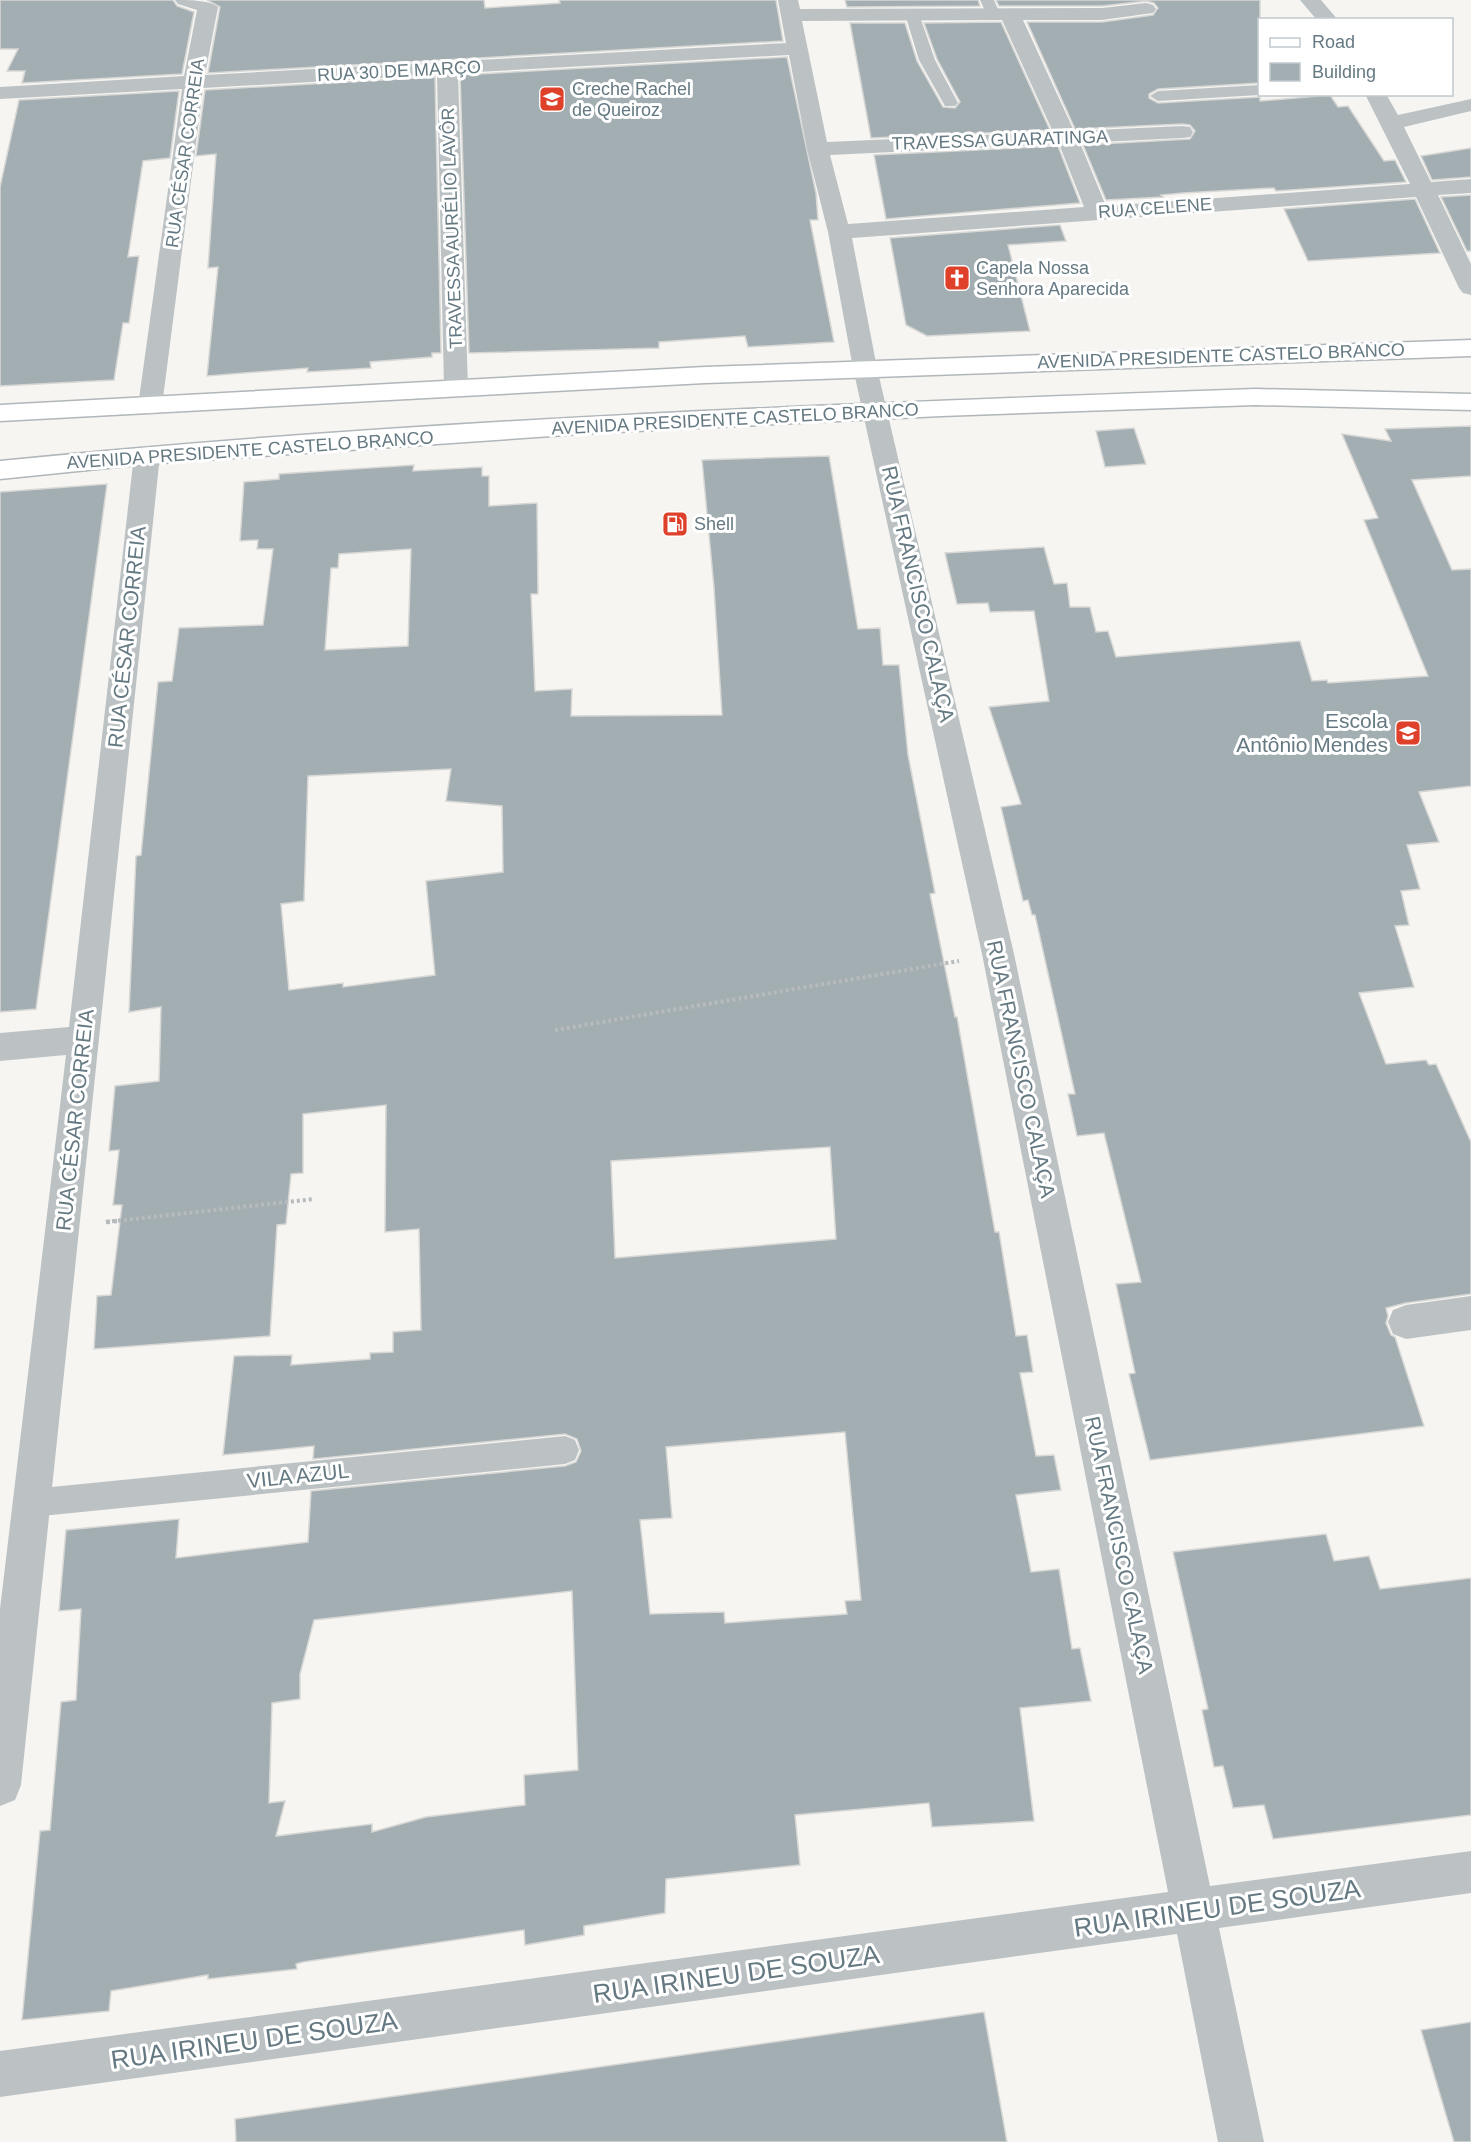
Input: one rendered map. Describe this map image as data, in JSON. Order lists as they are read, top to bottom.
{
  "streets": {
    "main road": ["AVENIDA PRESIDENTE CASTELO BRANCO"],
    "street": [
      "RUA 30 DE MARÇO",
      "TRAVESSA GUARATINGA",
      "RUA CÉSAR CORREIA",
      "RUA CELENE",
      "TRAVESSA AURÉLIO LAVÔR",
      "RUA FRANCISCO CALAÇA",
      "RUA IRINEU DE SOUZA"
    ],
    "lane": ["VILA AZUL"]
  },
  "crossings": [
    ["RUA 30 DE MARÇO", "RUA CÉSAR CORREIA"],
    ["RUA 30 DE MARÇO", "TRAVESSA AURÉLIO LAVÔR"],
    ["RUA 30 DE MARÇO", "RUA FRANCISCO CALAÇA"],
    ["TRAVESSA GUARATINGA", "RUA FRANCISCO CALAÇA"],
    ["RUA CÉSAR CORREIA", "AVENIDA PRESIDENTE CASTELO BRANCO"],
    ["RUA CÉSAR CORREIA", "VILA AZUL"],
    ["RUA CELENE", "RUA FRANCISCO CALAÇA"],
    ["TRAVESSA AURÉLIO LAVÔR", "AVENIDA PRESIDENTE CASTELO BRANCO"],
    ["AVENIDA PRESIDENTE CASTELO BRANCO", "RUA FRANCISCO CALAÇA"],
    ["RUA FRANCISCO CALAÇA", "RUA IRINEU DE SOUZA"]
  ],
  "places": {
    "school or university": ["Creche Rachel de Queiroz", "Escola Antônio Mendes"],
    "church": ["Capela Nossa Senhora Aparecida"],
    "fuel station": ["Shell"]
  },
  "legend": ["Road", "Building"]
}
